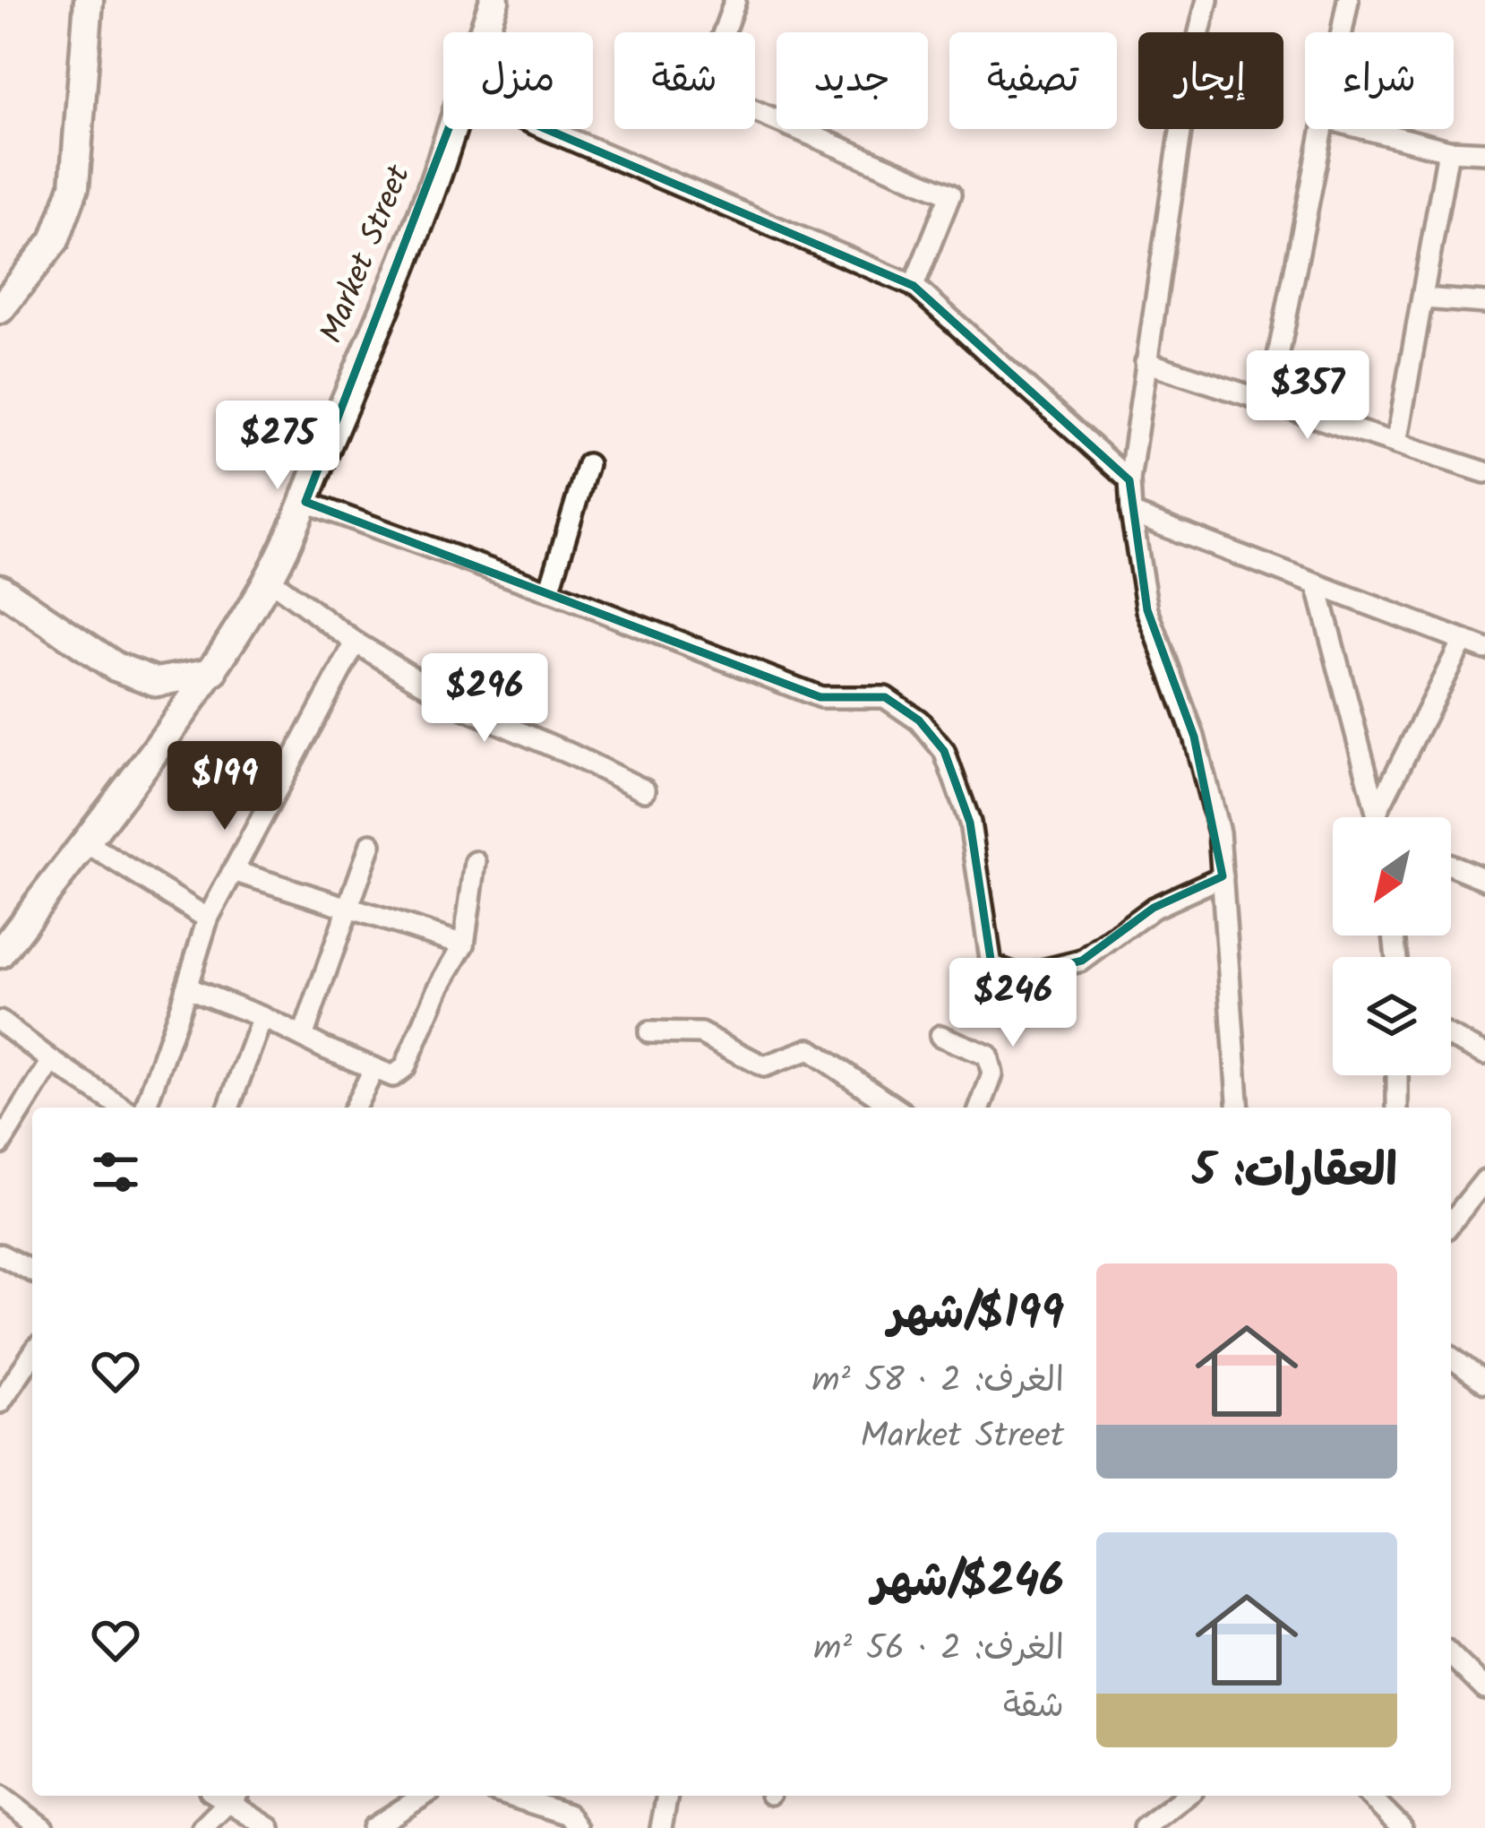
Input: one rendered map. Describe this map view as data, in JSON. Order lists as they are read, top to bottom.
{
  "streets": {
    "street": ["Market Street"]
  },
  "north": "bottom left",
  "page": {
    "chip": [
      "شراء",
      "إيجار",
      "تصفية",
      "جديد",
      "شقة",
      "منزل"
    ],
    "price": [
      "$357",
      "$275",
      "$296",
      "$199",
      "$246"
    ],
    "heading": "العقارات: 5",
    "list": [
      {
        "name": "$199/شهر",
        "note": "الغرف: 2 · 58 m² · Market Street"
      },
      {
        "name": "$246/شهر",
        "note": "الغرف: 2 · 56 m² · شقة"
      }
    ]
  }
}
